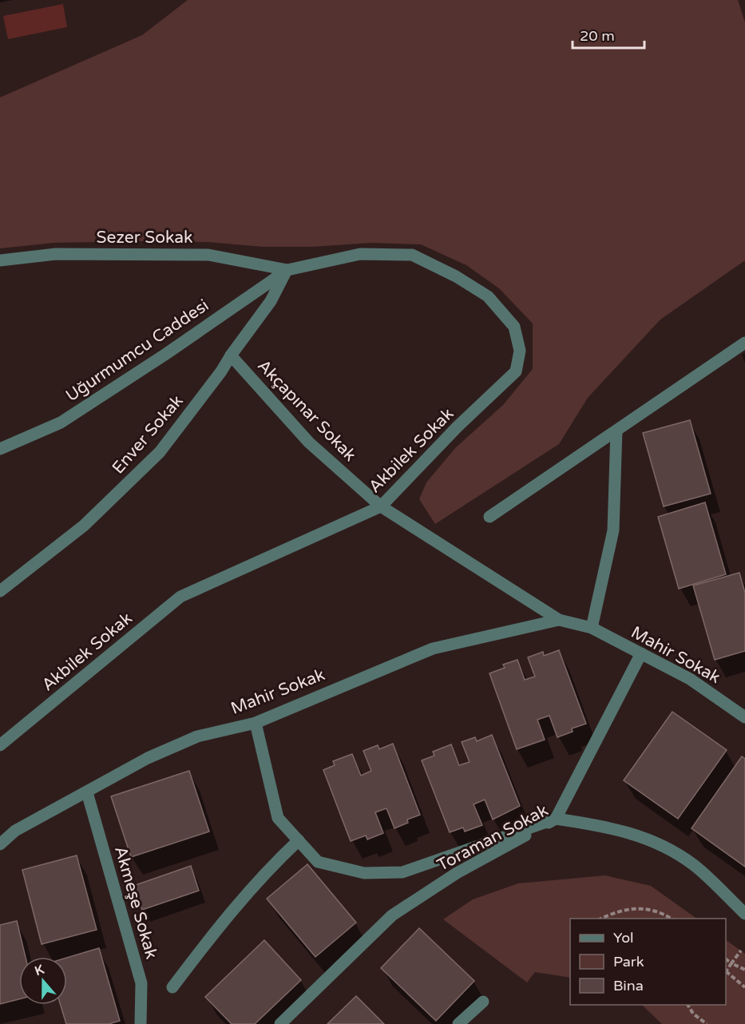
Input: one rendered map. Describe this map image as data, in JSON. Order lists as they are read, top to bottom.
{
  "streets": {
    "street": [
      "Sezer Sokak",
      "Uğurmumcu Caddesi",
      "Akçapınar Sokak",
      "Enver Sokak",
      "Akbilek Sokak",
      "Mahir Sokak",
      "Toraman Sokak",
      "Akmeşe Sokak"
    ]
  },
  "crossings": [
    ["Sezer Sokak", "Uğurmumcu Caddesi"],
    ["Sezer Sokak", "Enver Sokak"],
    ["Sezer Sokak", "Akbilek Sokak"],
    ["Uğurmumcu Caddesi", "Enver Sokak"],
    ["Uğurmumcu Caddesi", "Akbilek Sokak"],
    ["Akçapınar Sokak", "Enver Sokak"],
    ["Akçapınar Sokak", "Akbilek Sokak"],
    ["Akçapınar Sokak", "Mahir Sokak"],
    ["Enver Sokak", "Akbilek Sokak"],
    ["Akbilek Sokak", "Mahir Sokak"],
    ["Mahir Sokak", "Akmeşe Sokak"]
  ],
  "legend": ["Yol", "Park", "Bina"],
  "scale_bar": "20 m",
  "north": "top"
}
